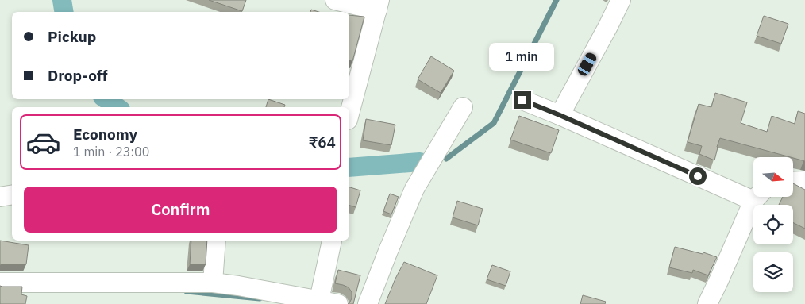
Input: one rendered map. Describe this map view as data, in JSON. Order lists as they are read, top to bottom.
{
  "north": "right",
  "page": {
    "banner": ["Pickup", "Drop-off"],
    "bubble": "1 min",
    "list": [
      {
        "name": "Economy",
        "note": "1 min · 23:00",
        "value": "₹64"
      }
    ],
    "buttons": "Confirm"
  }
}
